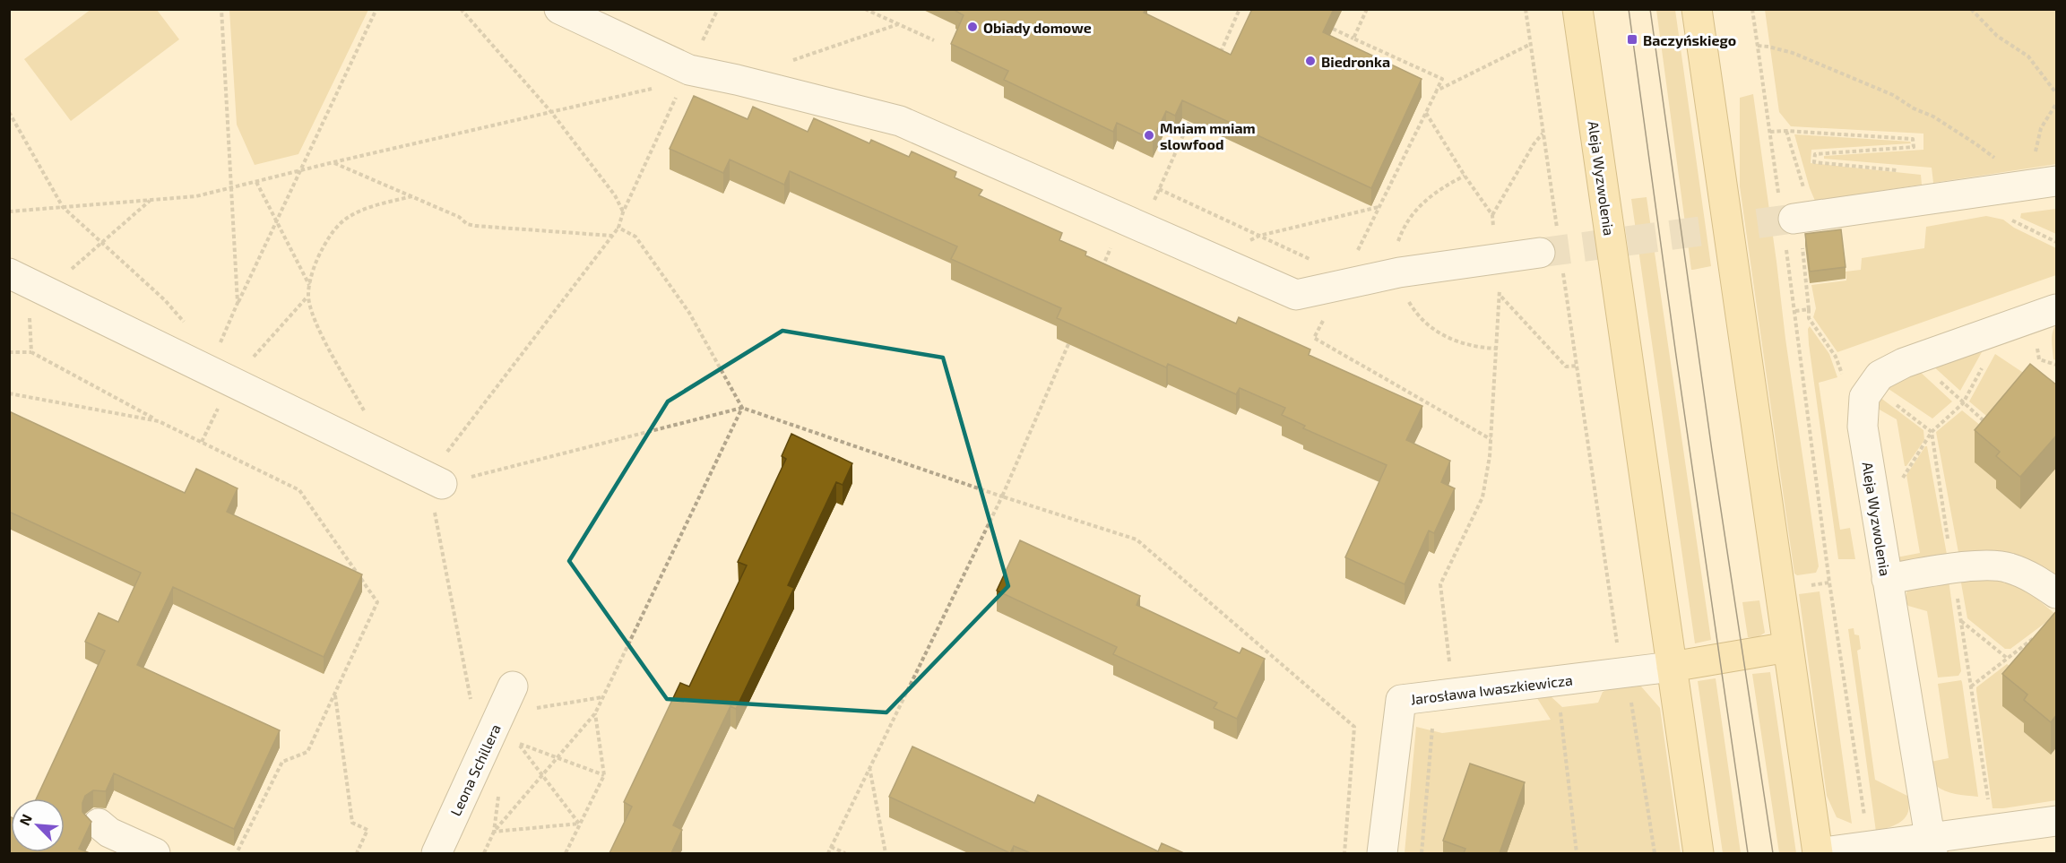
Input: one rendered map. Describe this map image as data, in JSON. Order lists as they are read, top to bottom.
{
  "streets": {
    "main road": ["Aleja Wyzwolenia"],
    "street": ["Jarosława Iwaszkiewicza", "Leona Schillera"]
  },
  "crossings": [
    ["Aleja Wyzwolenia", "Jarosława Iwaszkiewicza"]
  ],
  "places": {
    "other": ["Obiady domowe", "Biedronka", "Mniam mniam slowfood"],
    "transit": ["Baczyńskiego"]
  },
  "north": "top left"
}
